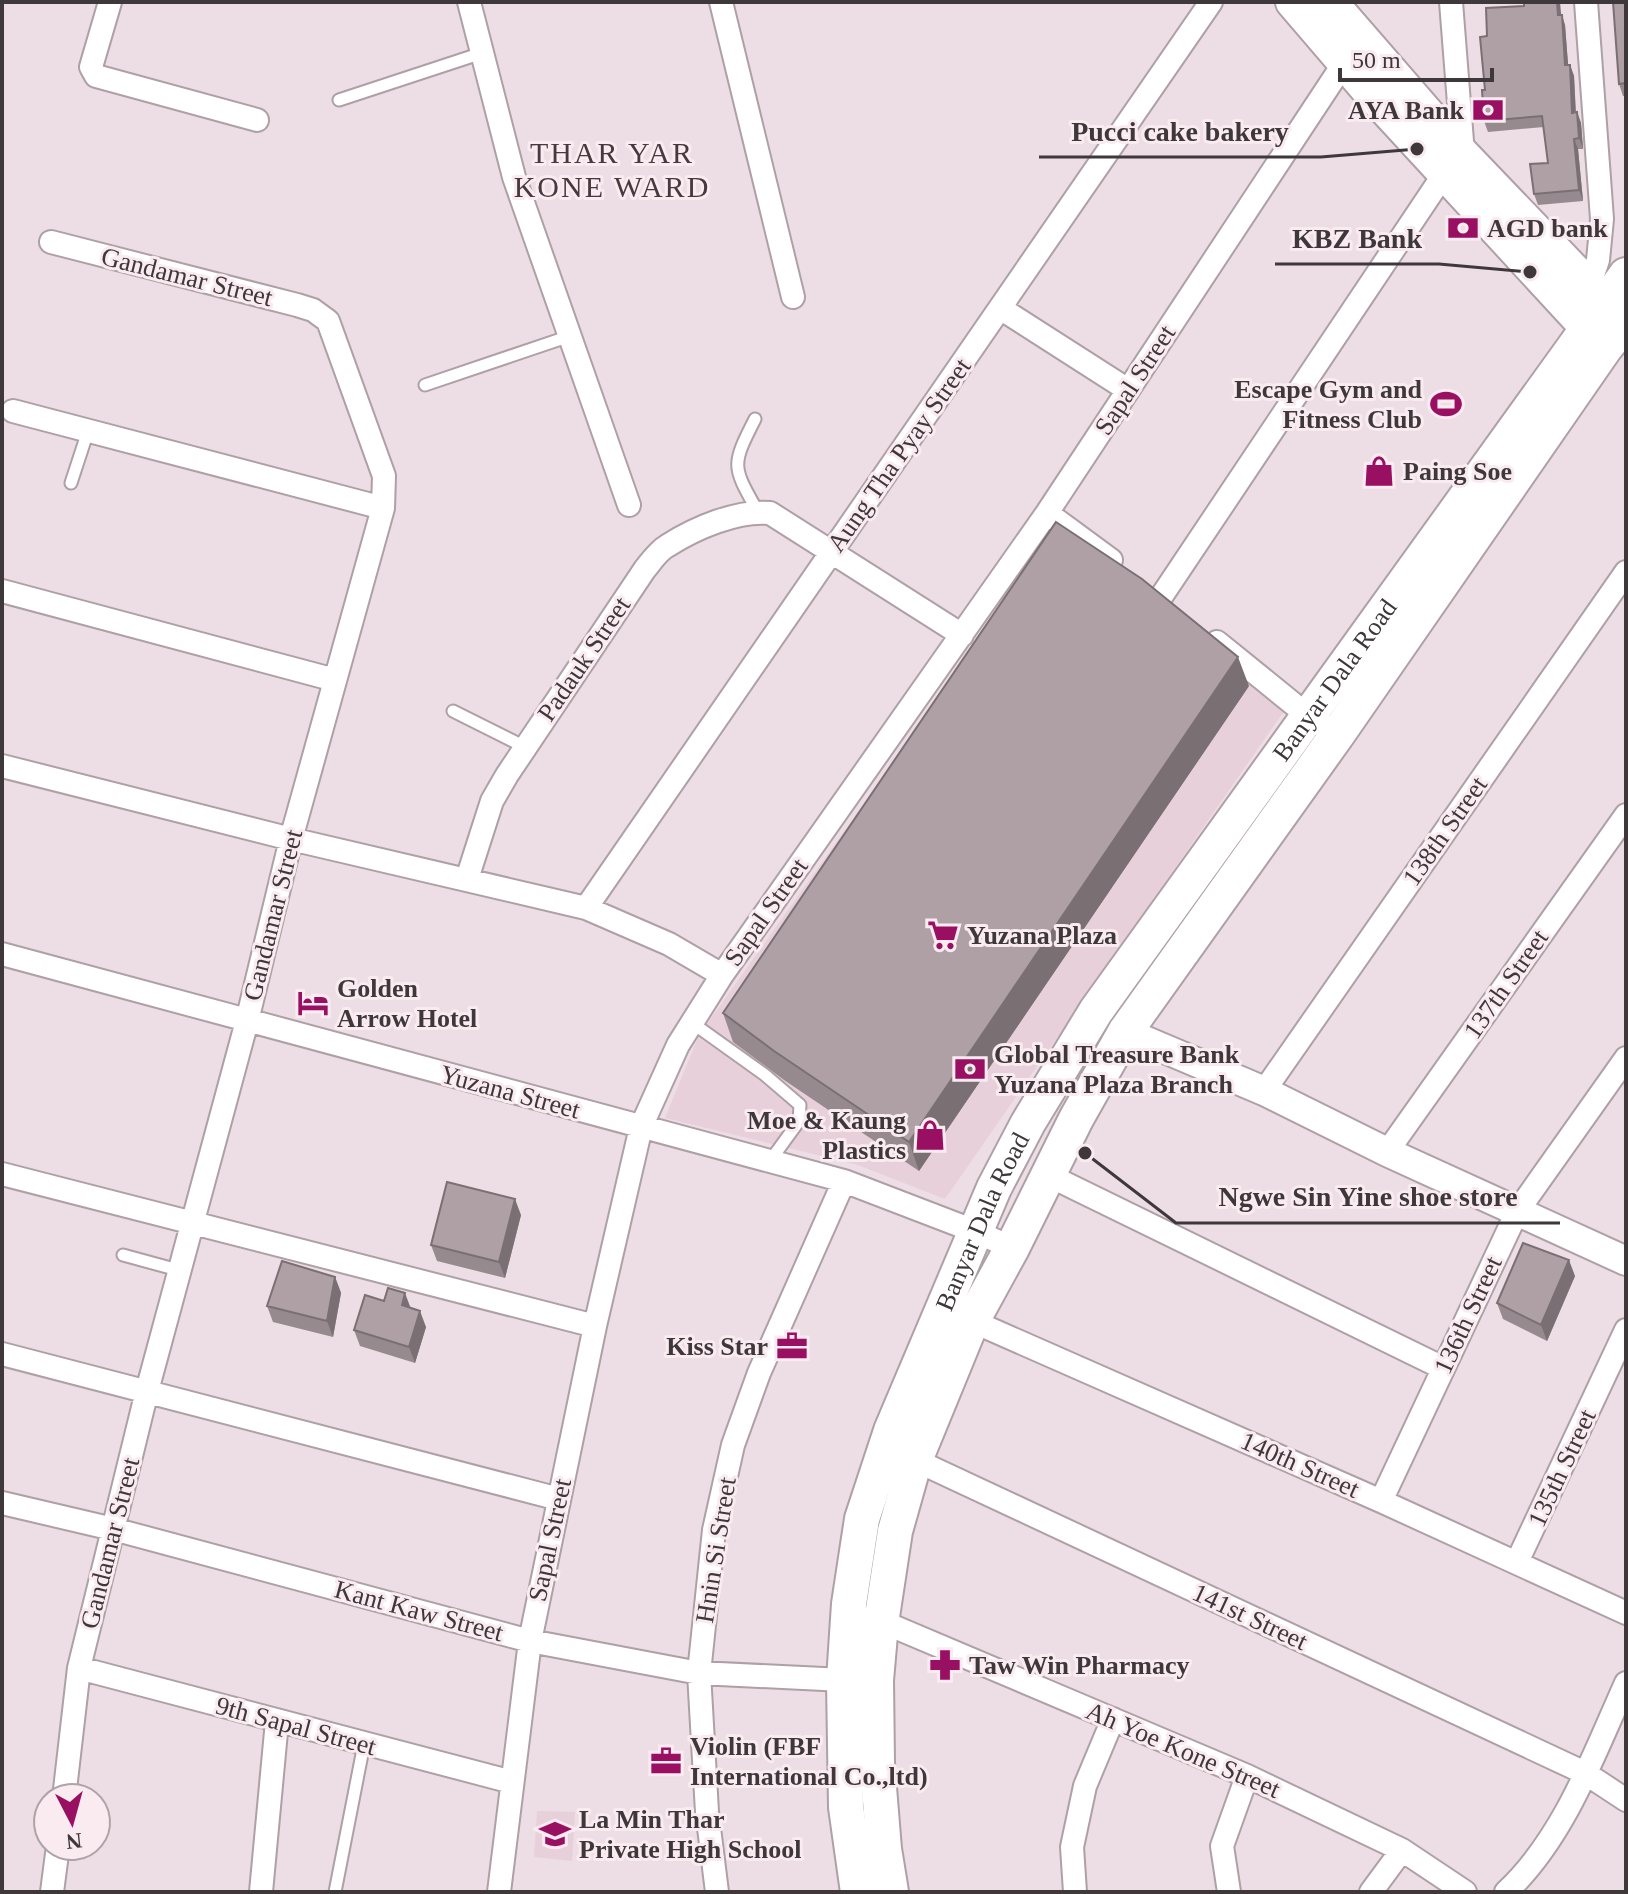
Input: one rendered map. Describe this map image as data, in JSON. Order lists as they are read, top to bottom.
{
  "streets": {
    "main road": ["Banyar Dala Road"],
    "street": [
      "Gandamar Street",
      "Sapal Street",
      "Aung Tha Pyay Street",
      "Padauk Street",
      "138th Street",
      "137th Street",
      "Yuzana Street",
      "136th Street",
      "140th Street",
      "135th Street",
      "Hnin Si Street",
      "Kant Kaw Street",
      "141st Street",
      "9th Sapal Street",
      "Ah Yoe Kone Street"
    ]
  },
  "crossings": [
    ["Gandamar Street", "Yuzana Street"],
    ["Gandamar Street", "Kant Kaw Street"],
    ["Gandamar Street", "9th Sapal Street"],
    ["Sapal Street", "Yuzana Street"],
    ["Sapal Street", "Kant Kaw Street"],
    ["Sapal Street", "9th Sapal Street"],
    ["Banyar Dala Road", "Yuzana Street"],
    ["Banyar Dala Road", "140th Street"],
    ["Banyar Dala Road", "Kant Kaw Street"],
    ["Banyar Dala Road", "141st Street"],
    ["Banyar Dala Road", "Ah Yoe Kone Street"],
    ["Yuzana Street", "Hnin Si Street"],
    ["136th Street", "140th Street"],
    ["140th Street", "135th Street"],
    ["Hnin Si Street", "Kant Kaw Street"]
  ],
  "districts": ["THAR YAR KONE WARD"],
  "places": {
    "bank": ["AYA Bank", "AGD bank", "Global Treasure Bank Yuzana Plaza Branch"],
    "other": ["Pucci cake bakery", "KBZ Bank", "Ngwe Sin Yine shoe store"],
    "sports": ["Escape Gym and Fitness Club"],
    "shop": ["Paing Soe", "Moe & Kaung Plastics"],
    "supermarket": ["Yuzana Plaza"],
    "hotel": ["Golden Arrow Hotel"],
    "office": ["Kiss Star", "Violin (FBF International Co.,ltd)"],
    "pharmacy": ["Taw Win Pharmacy"],
    "school or university": ["La Min Thar Private High School"]
  },
  "scale_bar": "50 m",
  "north": "bottom"
}
